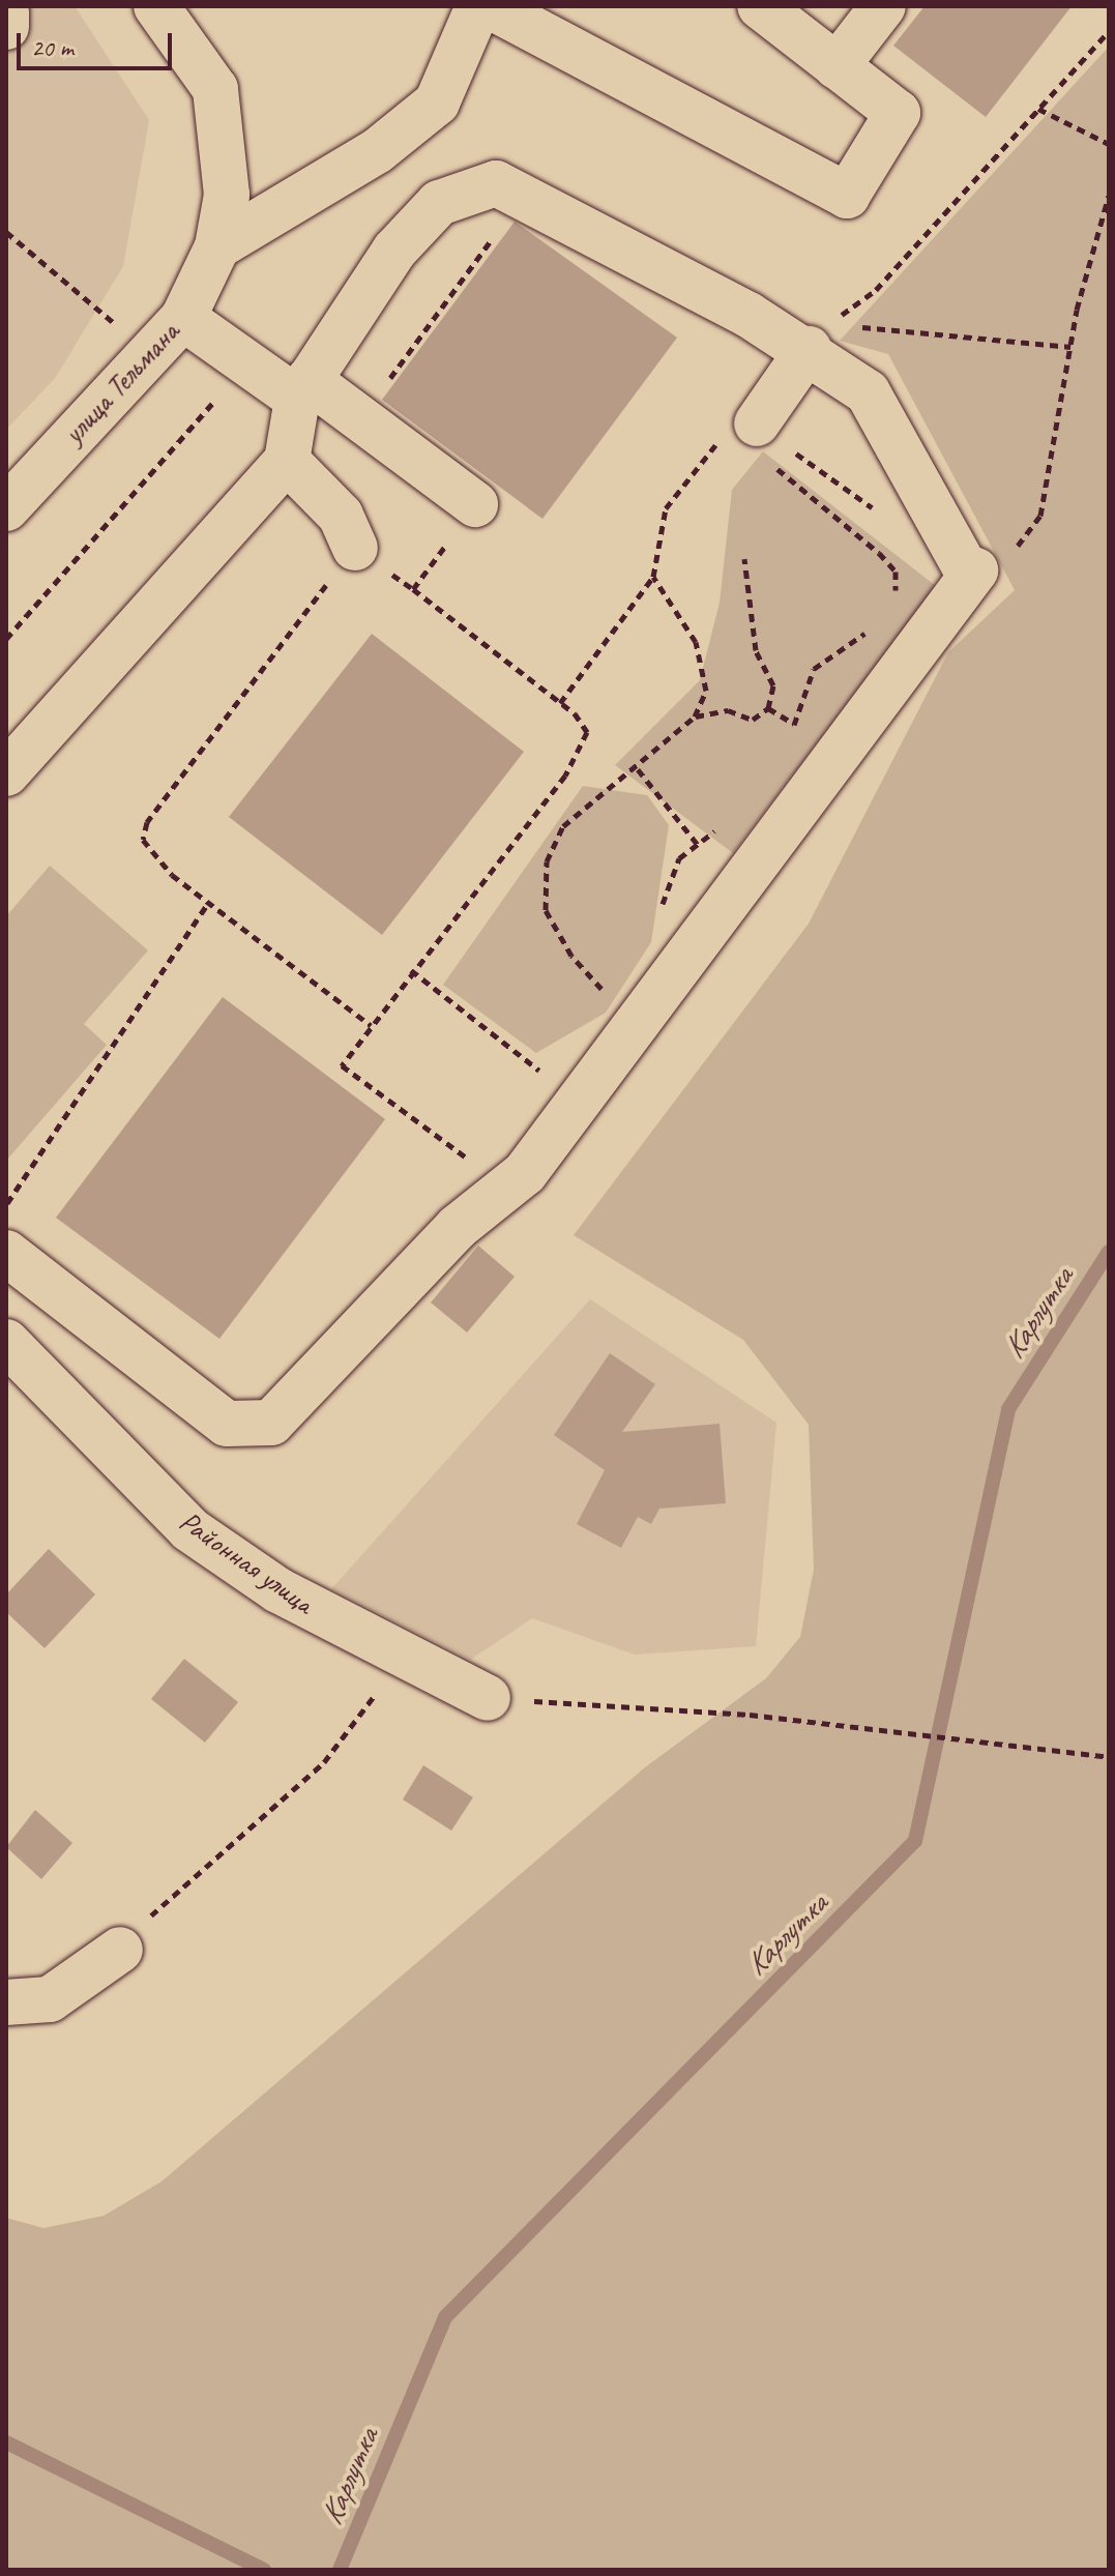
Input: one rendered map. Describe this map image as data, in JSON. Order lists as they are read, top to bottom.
{
  "streets": {
    "street": ["улица Тельмана", "Районная улица"]
  },
  "water": ["Карлутка"],
  "scale_bar": "20 m"
}
